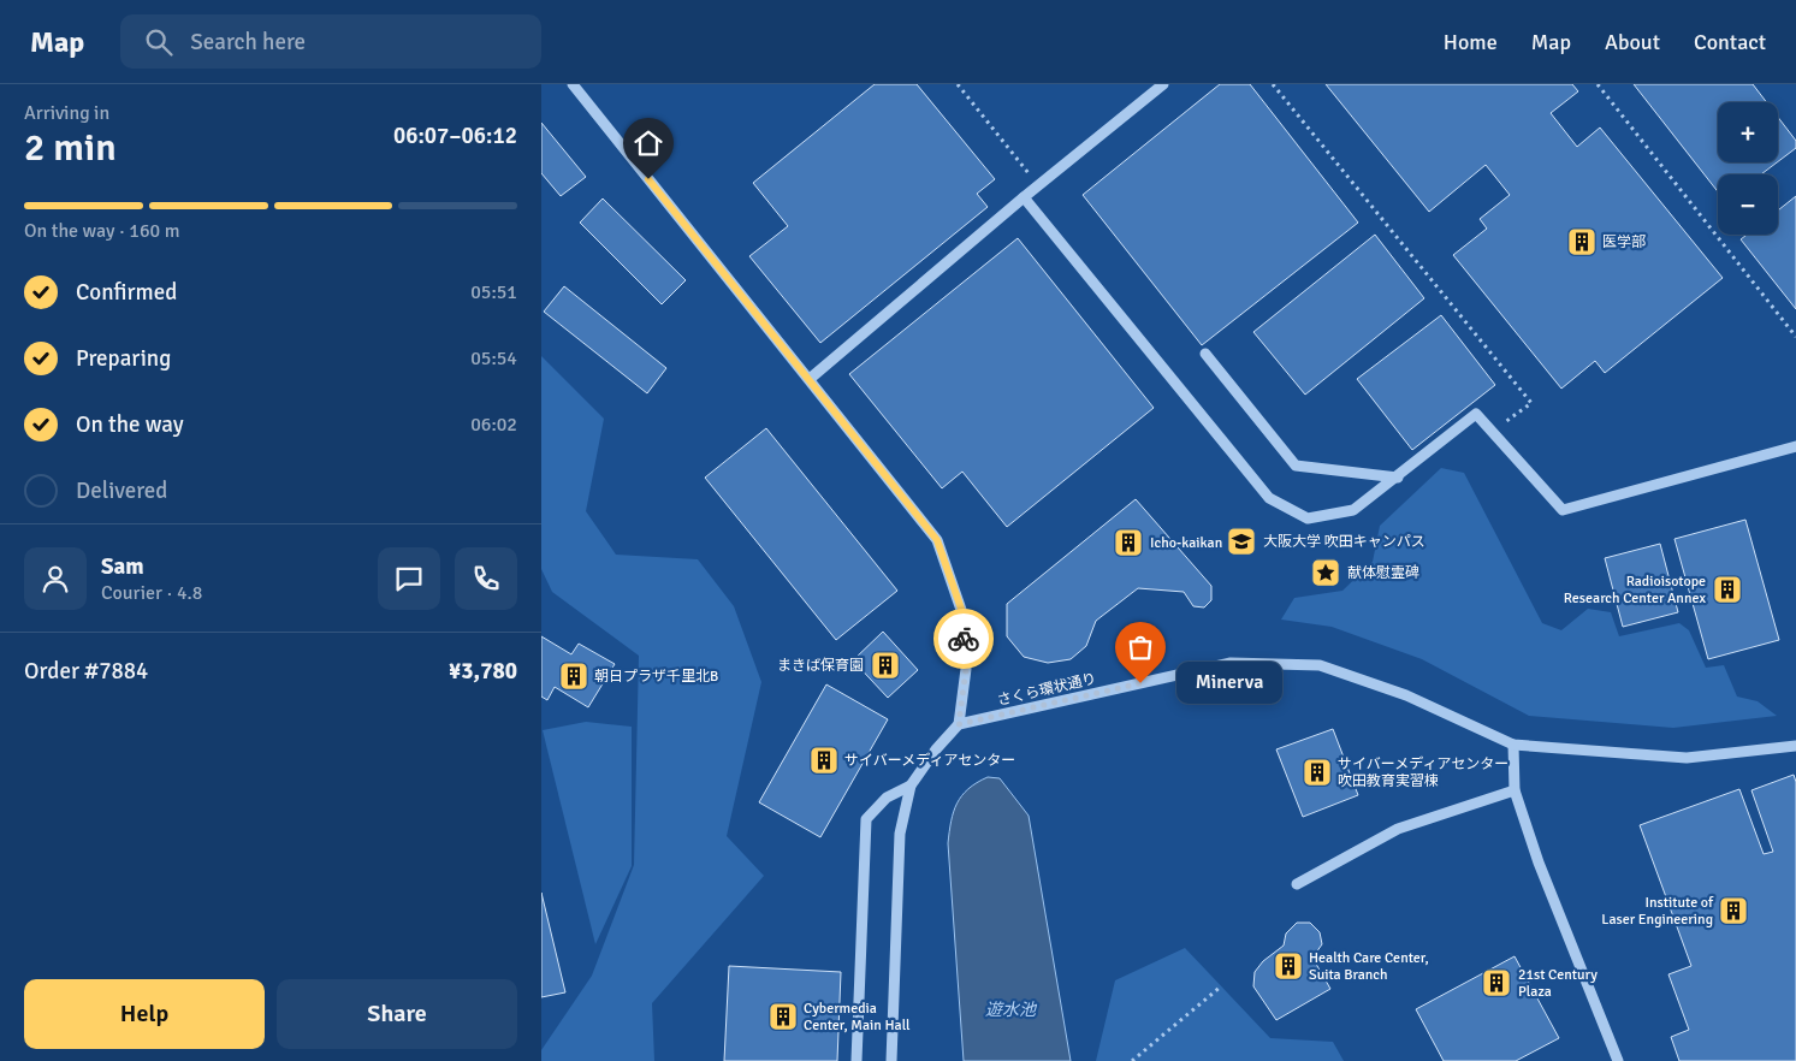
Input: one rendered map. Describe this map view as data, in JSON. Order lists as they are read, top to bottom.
{
  "streets": {
    "lane": ["さくら環状通り"]
  },
  "water": ["遊水池"],
  "places": {
    "building": [
      "医学部",
      "Icho-kaikan",
      "Radioisotope Research Center Annex",
      "まきば保育園",
      "朝日プラザ千里北B",
      "サイバーメディアセンター",
      "サイバーメディアセンター 吹田教育実習棟",
      "Institute of Laser Engineering",
      "Health Care Center, Suita Branch",
      "21st Century Plaza",
      "Cybermedia Center, Main Hall"
    ],
    "school or university": ["大阪大学 吹田キャンパス"],
    "place": ["献体慰霊碑"],
    "other": ["Minerva"]
  },
  "page": {
    "header": "Map",
    "search": "Search here",
    "nav": [
      "Home",
      "Map",
      "About",
      "Contact"
    ],
    "heading": ["2 min", "Arriving in", "06:07–06:12"],
    "panel": [
      "Sam",
      "Courier · 4.8",
      "Order #7884",
      "¥3,780"
    ],
    "map_buttons": ["+", "−"],
    "bar": "On the way · 160 m",
    "list": [
      ["Confirmed", "05:51"],
      ["Preparing", "05:54"],
      ["On the way", "06:02"],
      "Delivered"
    ],
    "bubble": "Minerva",
    "buttons": ["Help", "Share"]
  }
}
